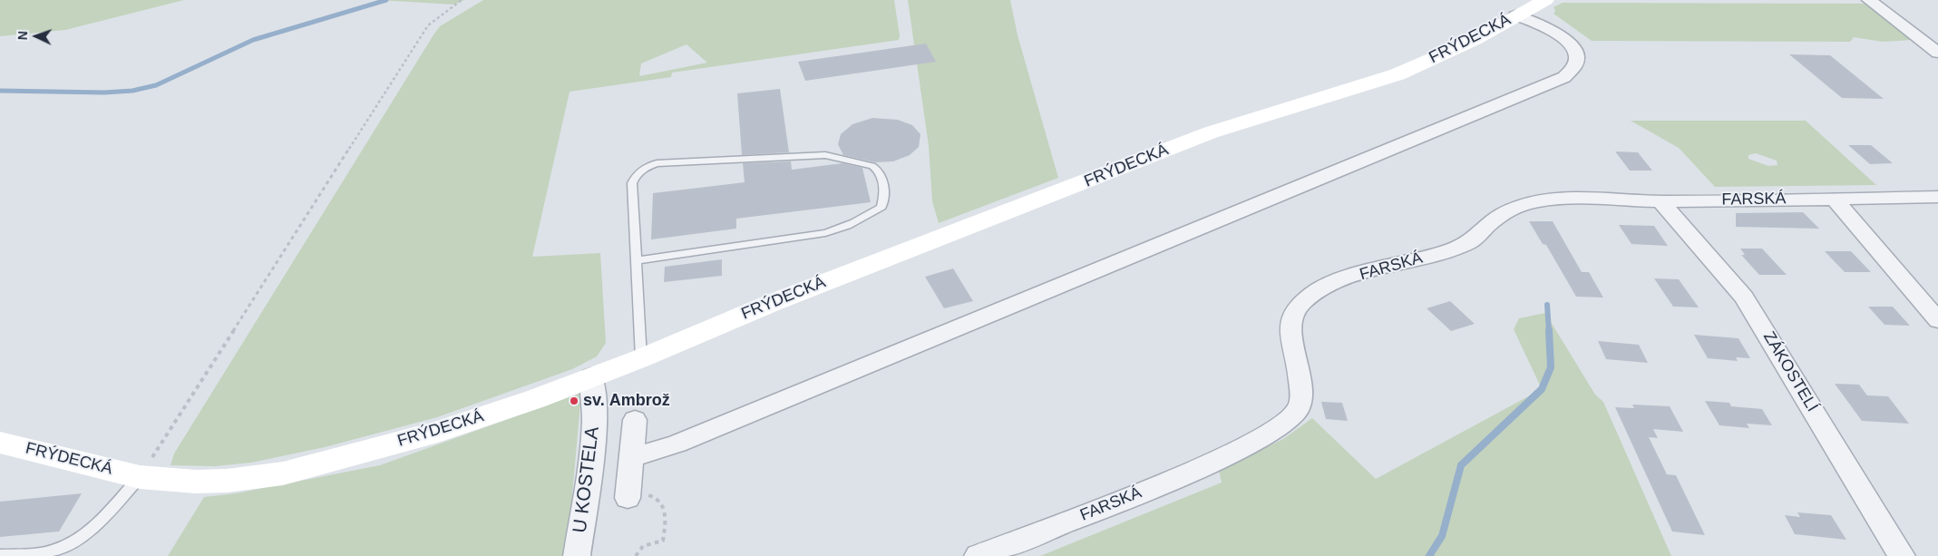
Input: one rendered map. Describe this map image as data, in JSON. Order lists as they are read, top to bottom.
{
  "streets": {
    "street": [
      "FRÝDECKÁ",
      "FARSKÁ",
      "ZÁKOSTELÍ",
      "U KOSTELA"
    ]
  },
  "crossings": [
    ["FRÝDECKÁ", "U KOSTELA"],
    ["FARSKÁ", "ZÁKOSTELÍ"]
  ],
  "places": ["sv. Ambrož"],
  "north": "left"
}
